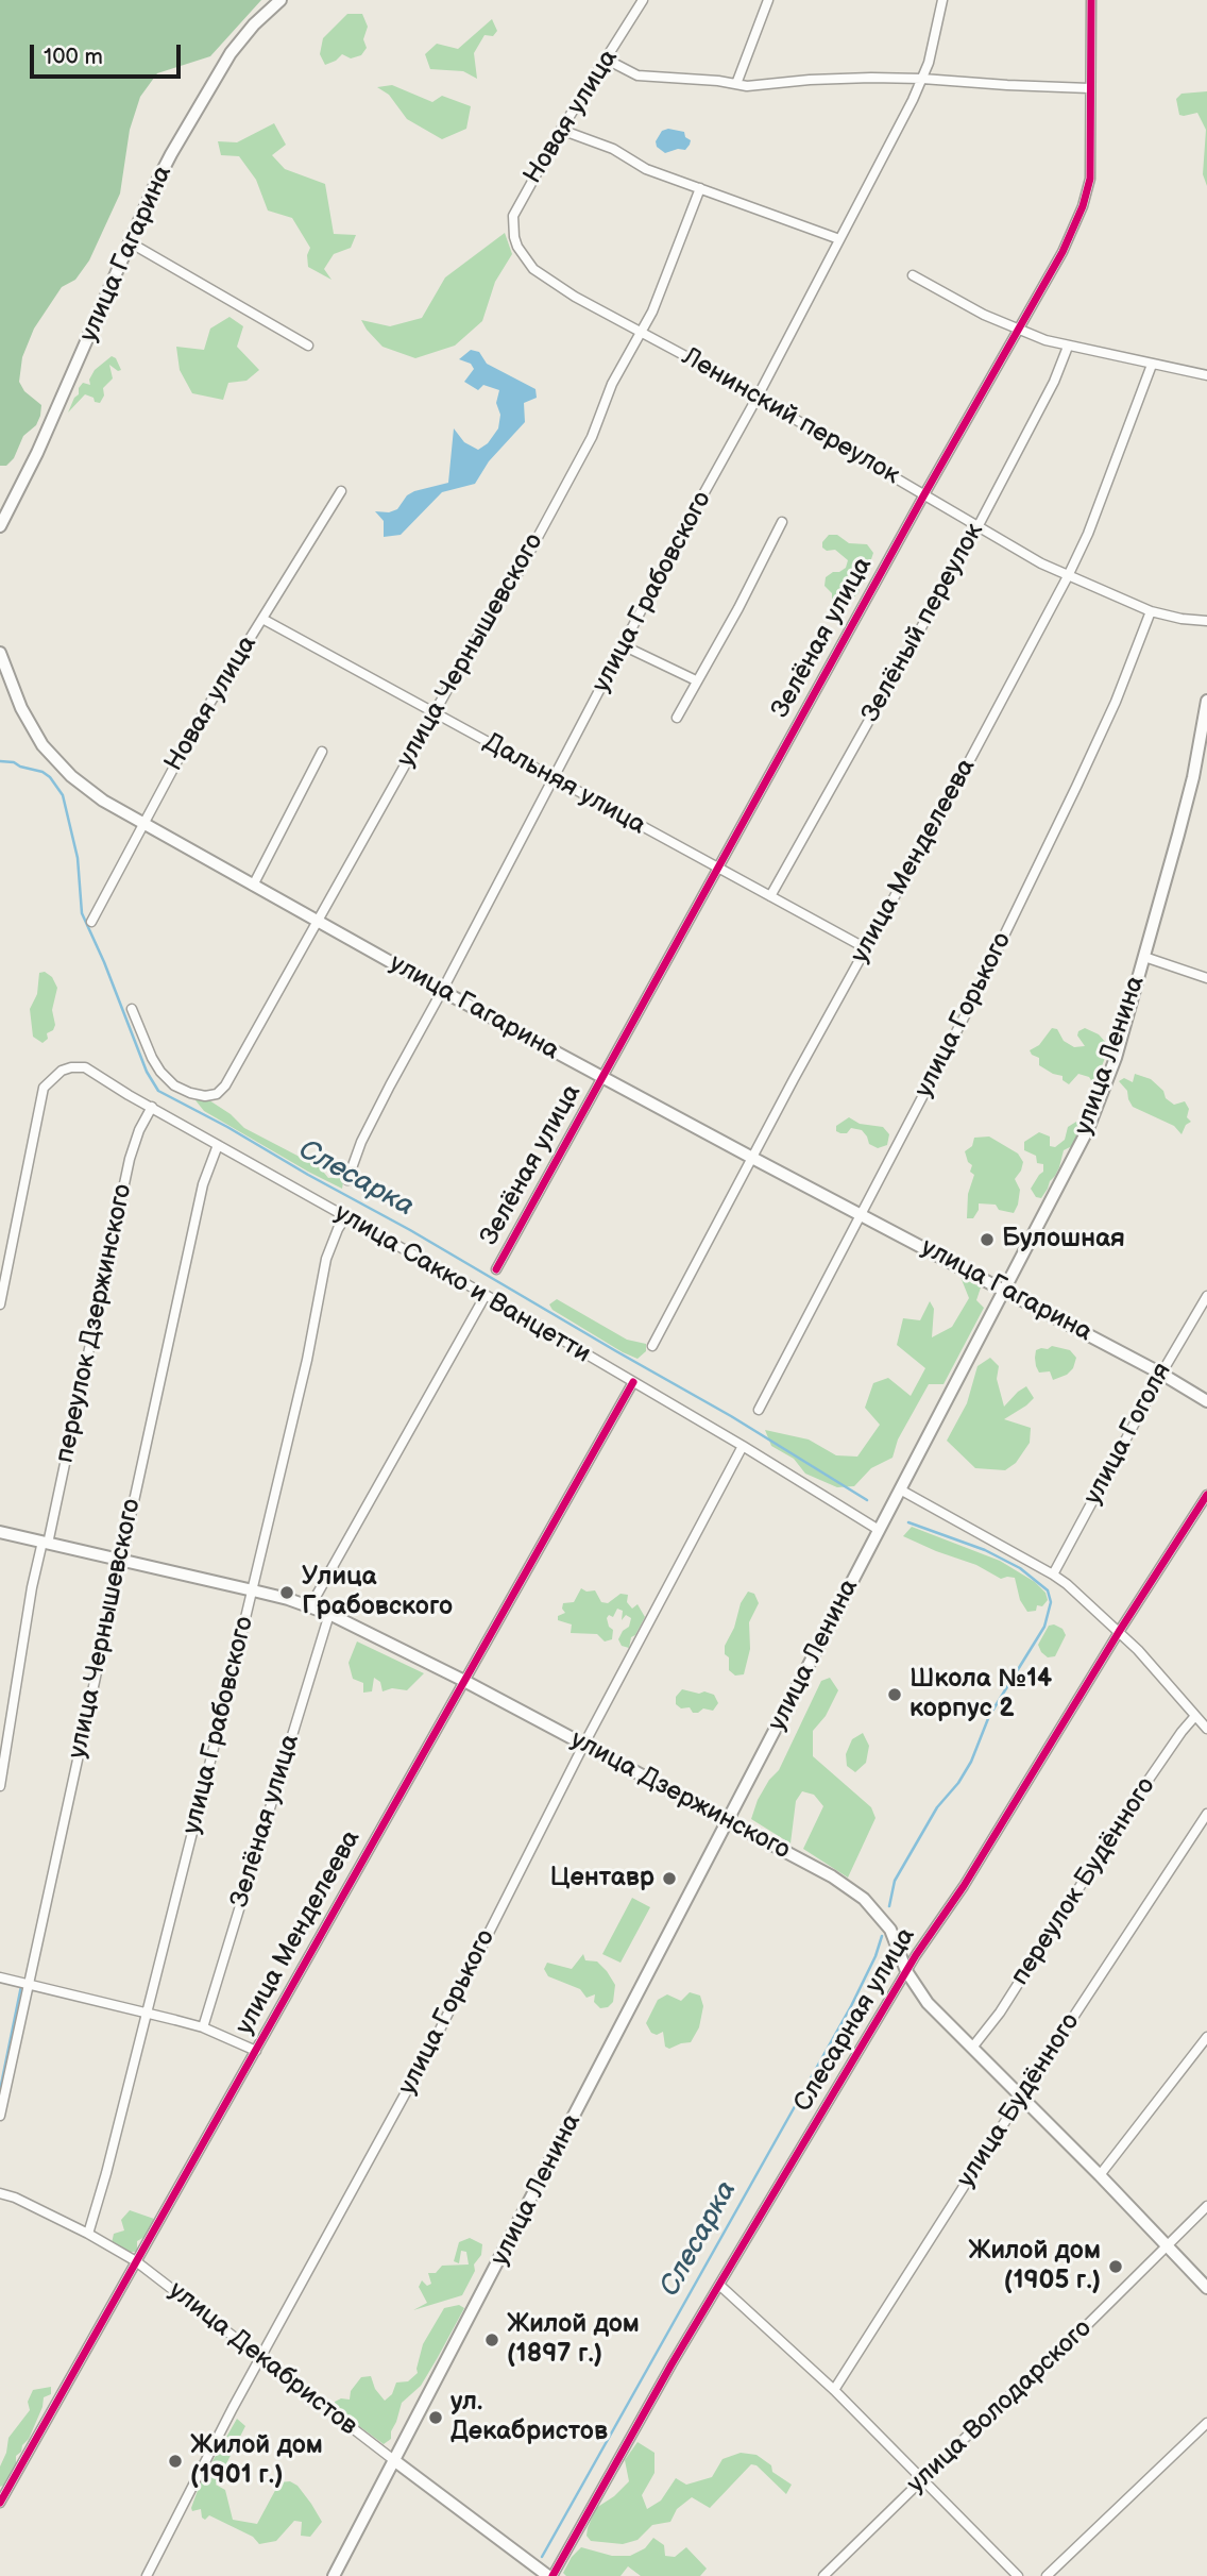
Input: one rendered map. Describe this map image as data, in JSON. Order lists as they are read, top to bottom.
{
  "streets": {
    "main road": [
      "улица Гагарина",
      "улица Ленина",
      "улица Дзержинского",
      "улица Декабристов"
    ],
    "street": [
      "Новая улица",
      "Ленинский переулок",
      "улица Грабовского",
      "Зелёный переулок",
      "Зелёная улица",
      "улица Чернышевского",
      "Дальняя улица",
      "улица Менделеева",
      "улица Горького",
      "улица Сакко и Ванцетти",
      "переулок Дзержинского",
      "улица Гоголя",
      "переулок Будённого",
      "Слесарная улица",
      "улица Будённого",
      "улица Володарского"
    ]
  },
  "crossings": [
    ["Новая улица", "улица Гагарина"],
    ["Новая улица", "Ленинский переулок"],
    ["Новая улица", "Дальняя улица"],
    ["улица Гагарина", "улица Грабовского"],
    ["улица Гагарина", "Зелёная улица"],
    ["улица Гагарина", "улица Чернышевского"],
    ["улица Гагарина", "улица Менделеева"],
    ["улица Гагарина", "улица Горького"],
    ["улица Гагарина", "улица Ленина"],
    ["улица Гагарина", "улица Гоголя"],
    ["Ленинский переулок", "улица Грабовского"],
    ["Ленинский переулок", "Зелёный переулок"],
    ["Ленинский переулок", "Зелёная улица"],
    ["Ленинский переулок", "улица Чернышевского"],
    ["Ленинский переулок", "улица Менделеева"],
    ["Ленинский переулок", "улица Горького"],
    ["улица Грабовского", "Дальняя улица"],
    ["улица Грабовского", "улица Сакко и Ванцетти"],
    ["улица Грабовского", "улица Дзержинского"],
    ["улица Грабовского", "улица Декабристов"],
    ["Зелёный переулок", "Дальняя улица"],
    ["Зелёная улица", "Дальняя улица"],
    ["Зелёная улица", "улица Дзержинского"],
    ["улица Чернышевского", "Дальняя улица"],
    ["улица Чернышевского", "улица Сакко и Ванцетти"],
    ["улица Чернышевского", "улица Дзержинского"],
    ["Дальняя улица", "улица Менделеева"],
    ["улица Менделеева", "улица Сакко и Ванцетти"],
    ["улица Менделеева", "улица Дзержинского"],
    ["улица Менделеева", "улица Декабристов"],
    ["улица Горького", "улица Сакко и Ванцетти"],
    ["улица Горького", "улица Дзержинского"],
    ["улица Горького", "улица Декабристов"],
    ["улица Ленина", "улица Сакко и Ванцетти"],
    ["улица Ленина", "улица Дзержинского"],
    ["улица Ленина", "улица Декабристов"],
    ["улица Сакко и Ванцетти", "переулок Дзержинского"],
    ["переулок Дзержинского", "улица Дзержинского"],
    ["улица Дзержинского", "переулок Будённого"],
    ["улица Дзержинского", "Слесарная улица"],
    ["улица Дзержинского", "улица Будённого"],
    ["улица Дзержинского", "улица Володарского"],
    ["Слесарная улица", "улица Декабристов"]
  ],
  "water": ["Слесарка"],
  "places": [
    "Булошная",
    "Улица Грабовского",
    "Школа №14 корпус 2",
    "Центавр",
    "Жилой дом (1905 г.)",
    "Жилой дом (1897 г.)",
    "ул. Декабристов",
    "Жилой дом (1901 г.)"
  ],
  "scale_bar": "100 m"
}
